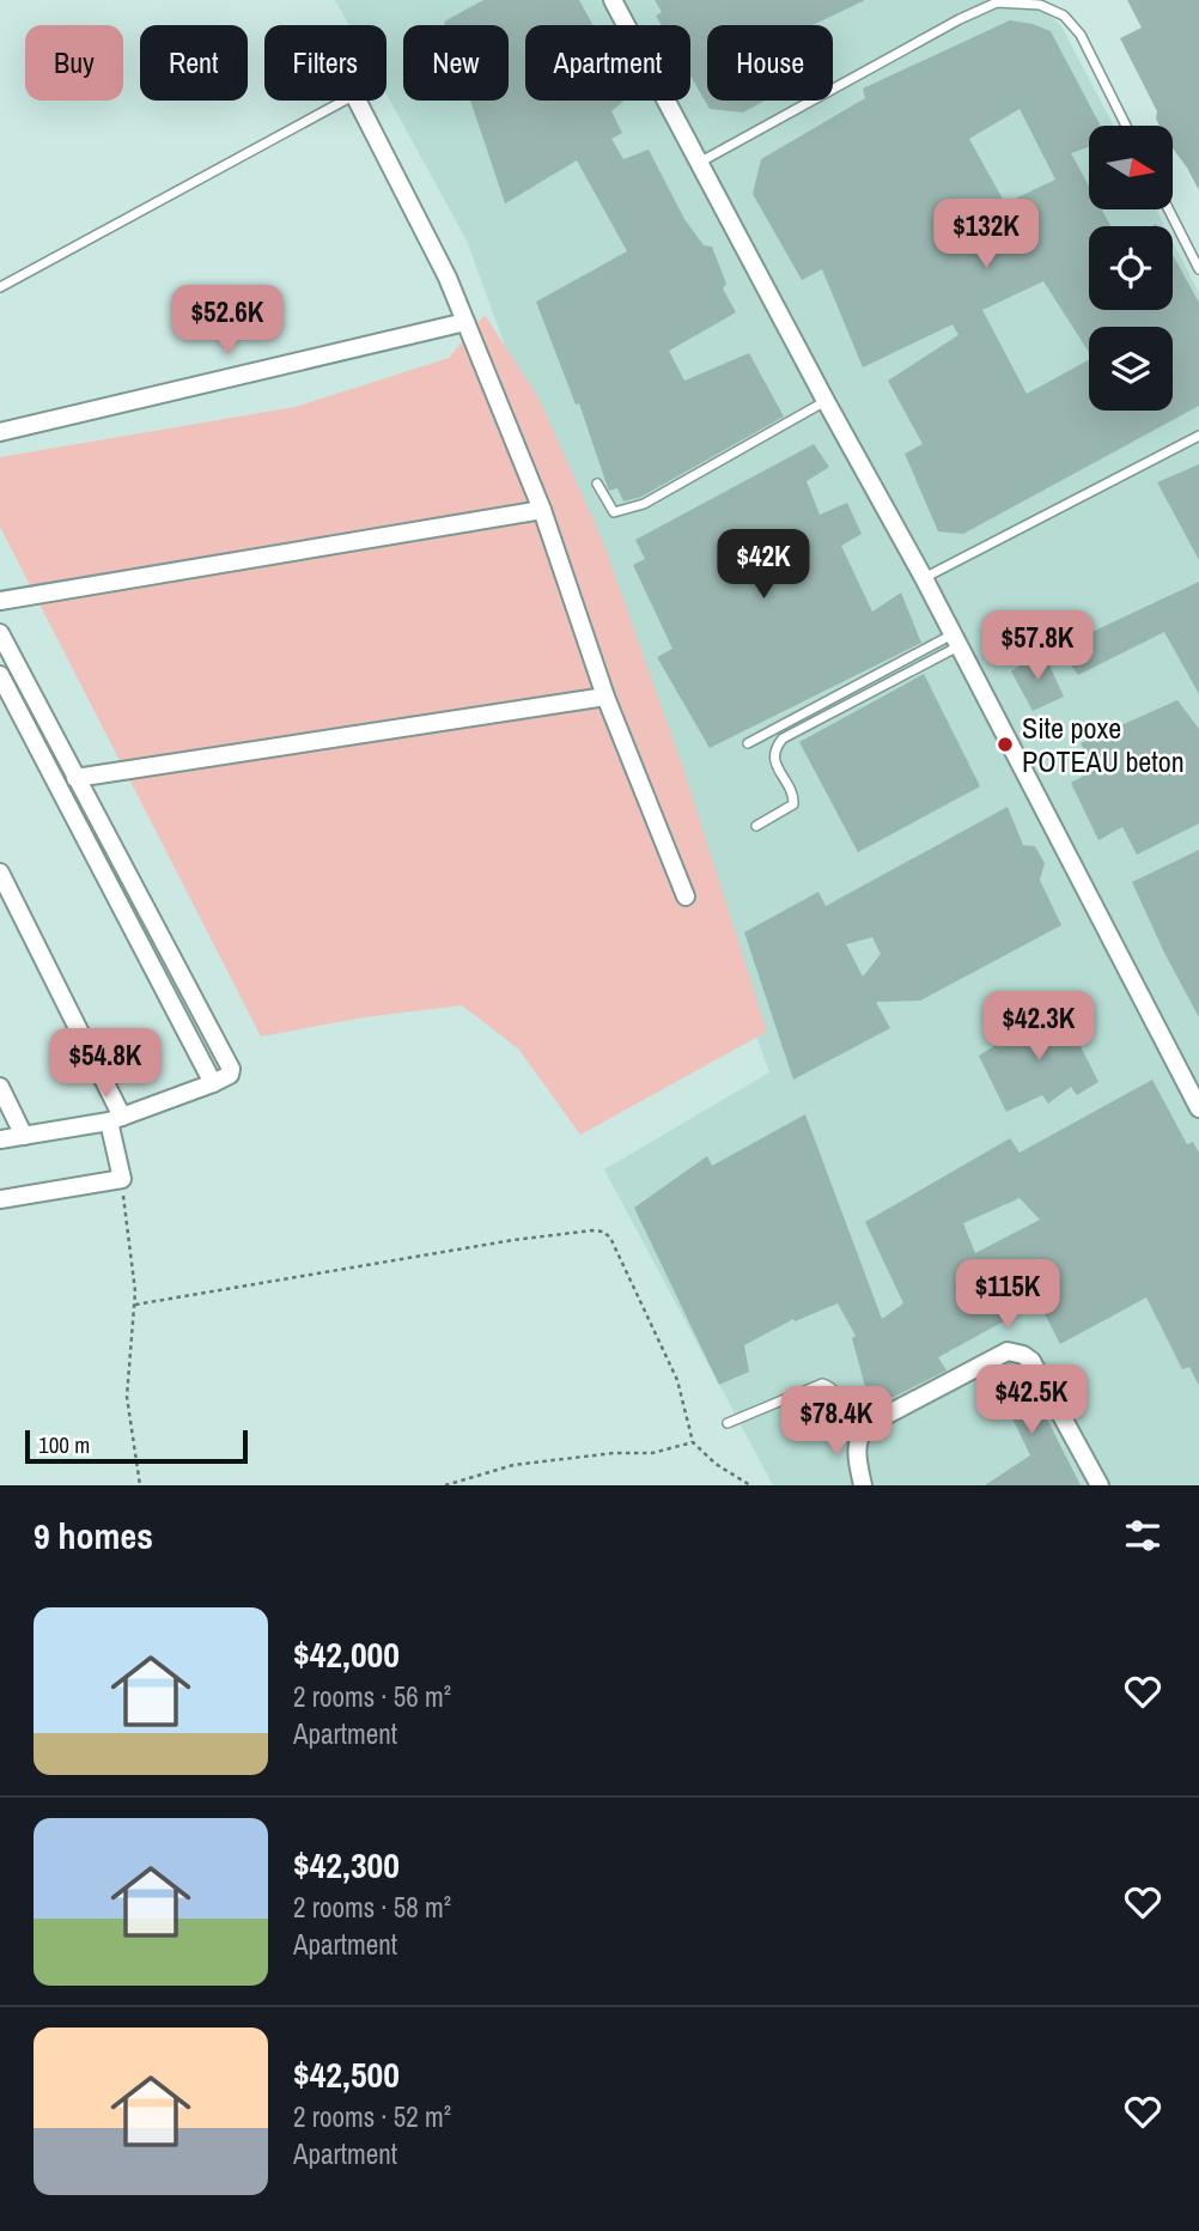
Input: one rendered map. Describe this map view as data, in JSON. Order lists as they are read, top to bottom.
{
  "places": ["Site poxe POTEAU beton"],
  "scale_bar": "100 m",
  "north": "right",
  "page": {
    "chip": [
      "Buy",
      "Rent",
      "Filters",
      "New",
      "Apartment",
      "House"
    ],
    "price": [
      "$132K",
      "$52.6K",
      "$42K",
      "$57.8K",
      "$42.3K",
      "$54.8K",
      "$115K",
      "$42.5K",
      "$78.4K"
    ],
    "scale": "100 m",
    "heading": "9 homes",
    "list": [
      {
        "name": "$42,000",
        "note": "2 rooms · 56 m² · Apartment"
      },
      {
        "name": "$42,300",
        "note": "2 rooms · 58 m² · Apartment"
      },
      {
        "name": "$42,500",
        "note": "2 rooms · 52 m² · Apartment"
      }
    ]
  }
}
